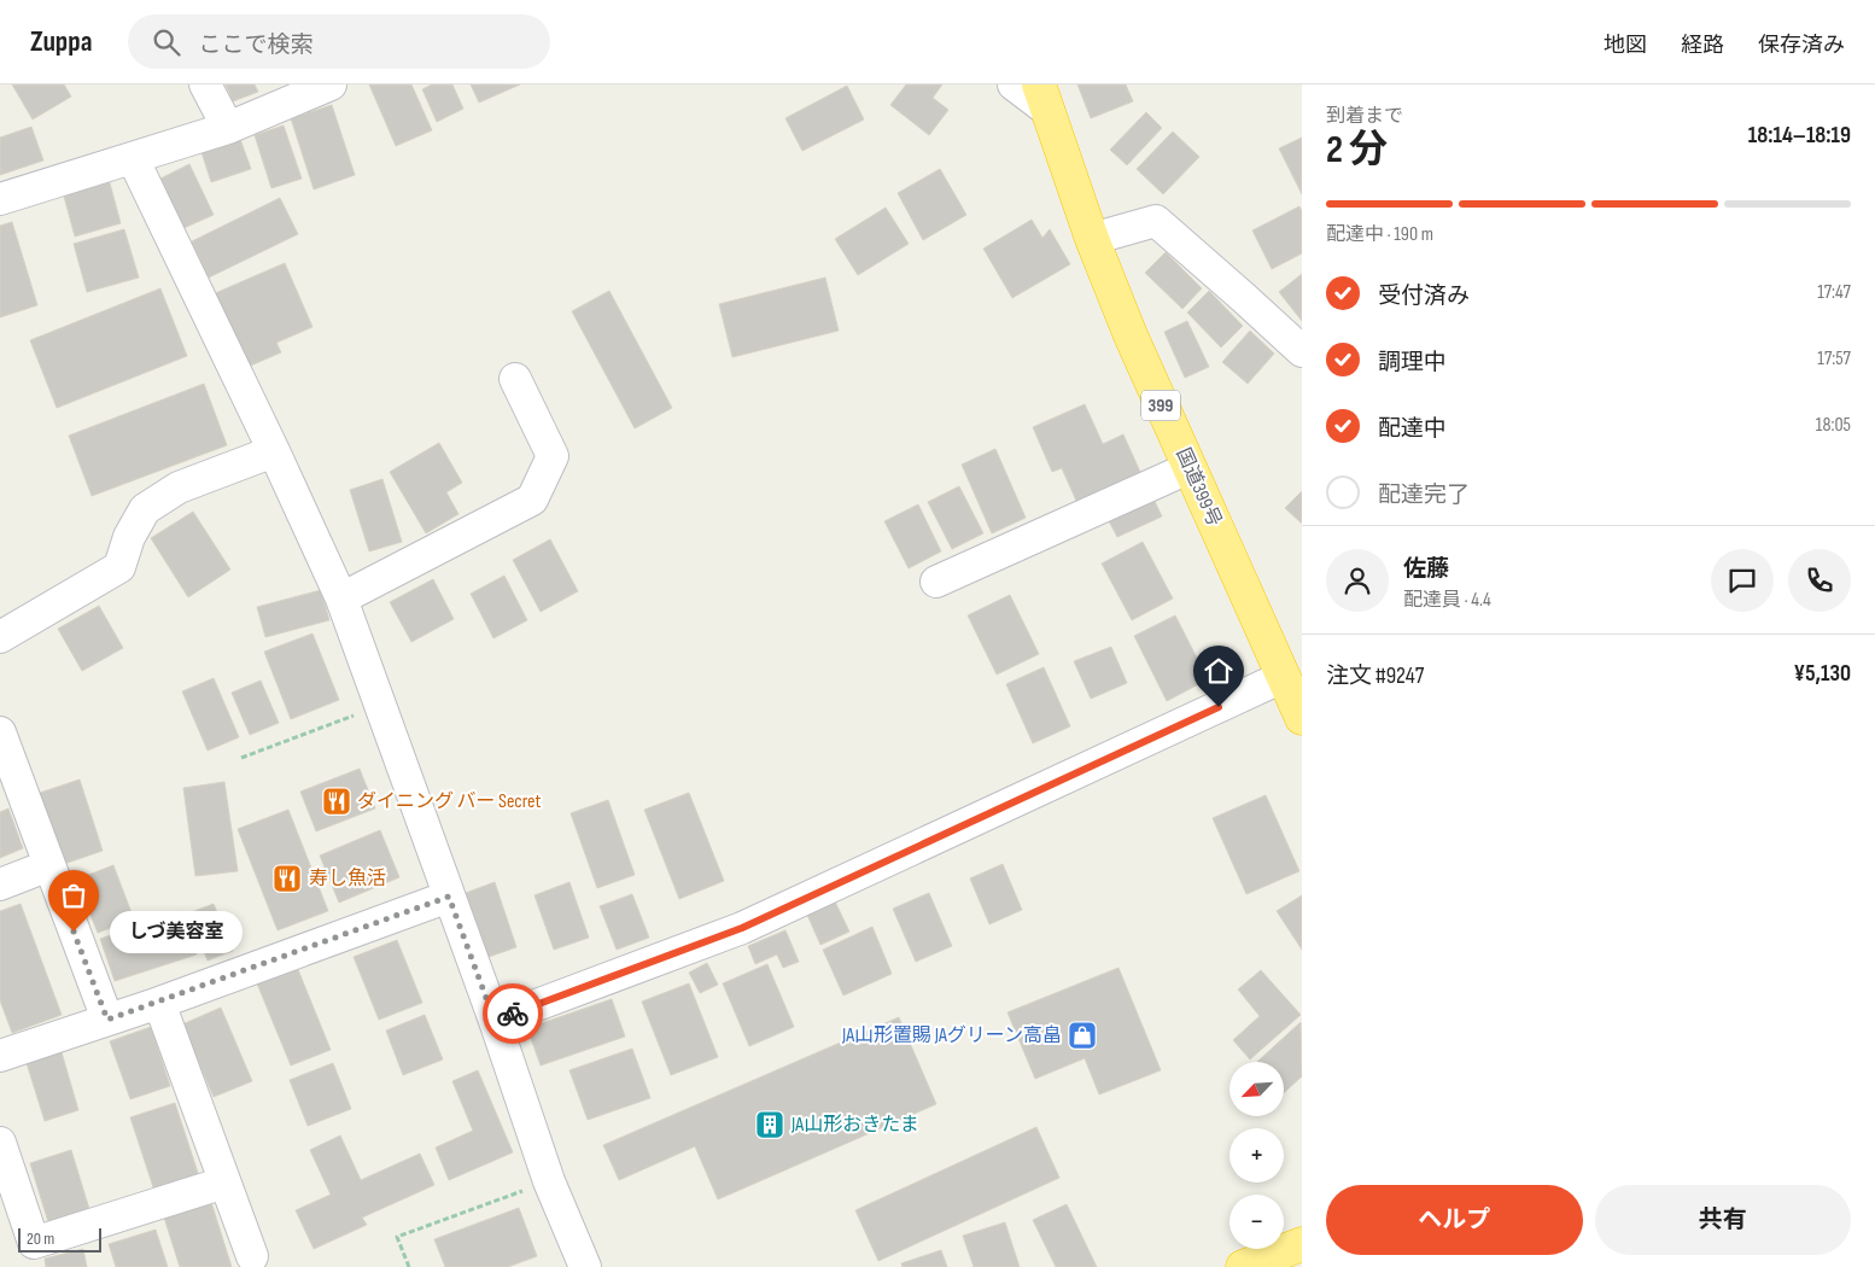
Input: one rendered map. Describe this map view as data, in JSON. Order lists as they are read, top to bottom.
{
  "streets": {
    "highway": ["399", "国道399号"]
  },
  "places": {
    "restaurant": ["ダイニング バー Secret", "寿し魚活"],
    "other": ["しづ美容室"],
    "shop": ["JA山形置賜 JAグリーン高畠"],
    "building": ["JA山形おきたま"]
  },
  "scale_bar": "20 m",
  "north": "bottom left",
  "page": {
    "header": "Zuppa",
    "search": "ここで検索",
    "nav": ["地図", "経路", "保存済み"],
    "heading": ["2 分", "到着まで", "18:14–18:19"],
    "panel": [
      "佐藤",
      "配達員 · 4.4",
      "注文 #9247",
      "¥5,130"
    ],
    "bar": "配達中 · 190 m",
    "list": [
      ["受付済み", "17:47"],
      ["調理中", "17:57"],
      ["配達中", "18:05"],
      "配達完了"
    ],
    "bubble": "しづ美容室",
    "map_buttons": ["+", "−"],
    "buttons": ["ヘルプ", "共有"],
    "scale": "20 m"
  }
}
